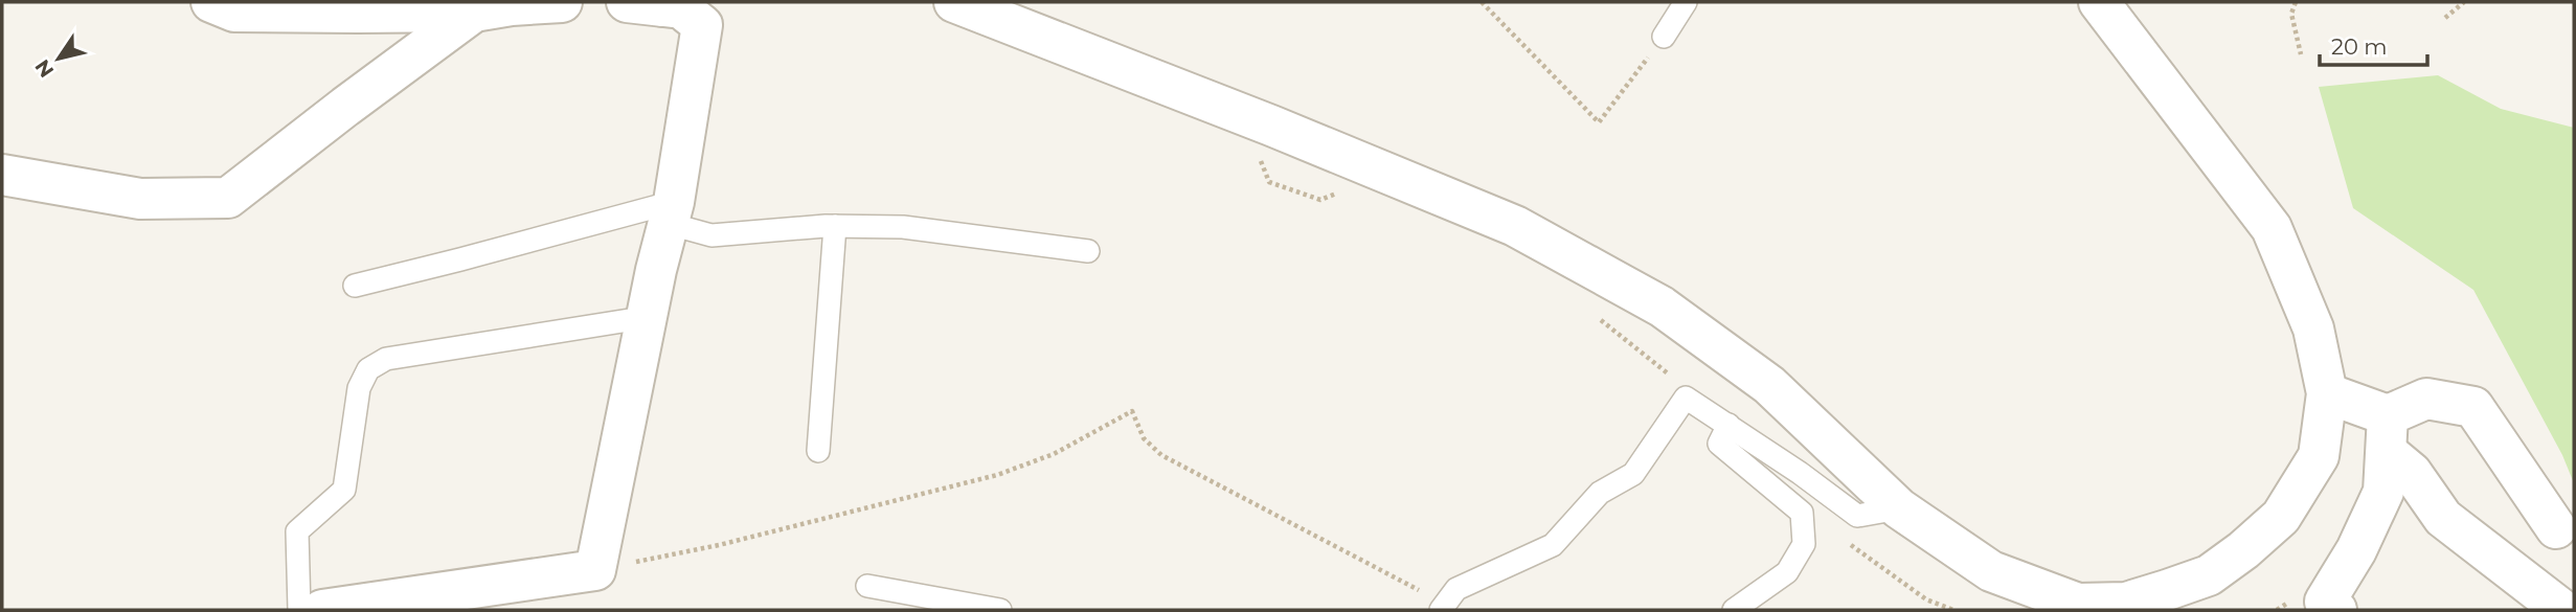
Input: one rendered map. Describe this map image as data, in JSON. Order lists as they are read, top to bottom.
{
  "scale_bar": "20 m",
  "north": "bottom left"
}
